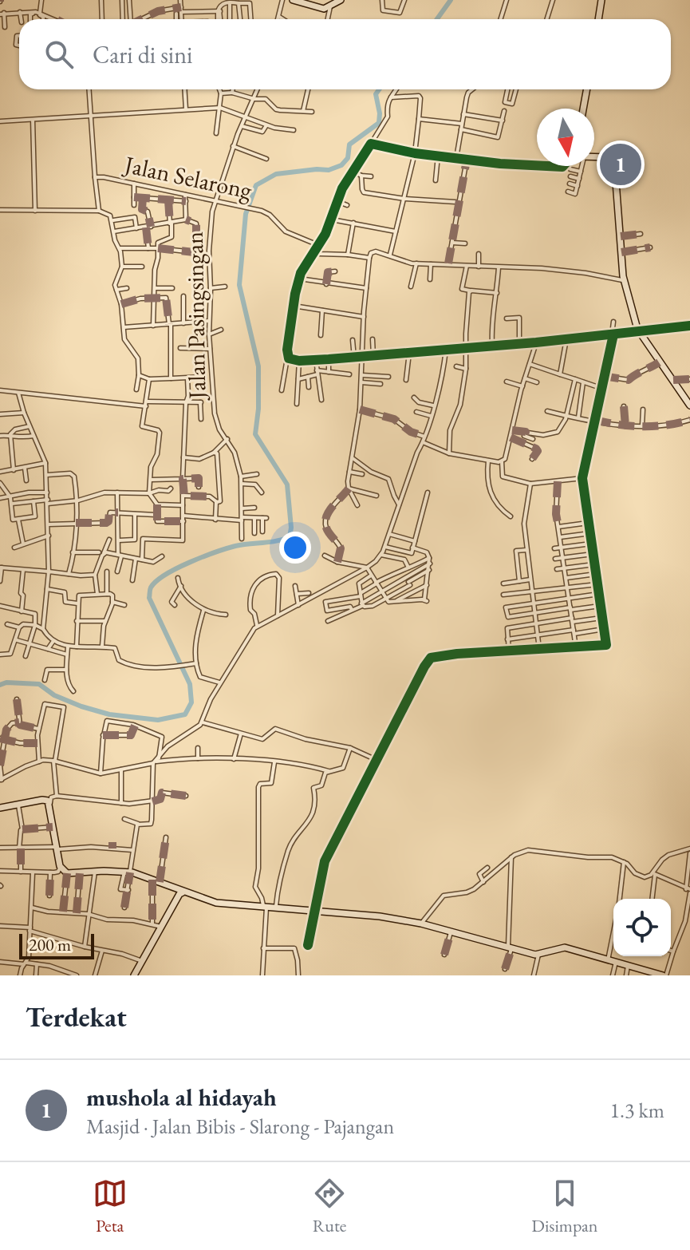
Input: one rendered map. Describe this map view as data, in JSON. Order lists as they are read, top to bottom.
{
  "streets": {
    "street": ["Jalan Selarong", "Jalan Pasingsingan"]
  },
  "crossings": [
    ["Jalan Selarong", "Jalan Pasingsingan"]
  ],
  "scale_bar": "200 m",
  "north": "bottom",
  "page": {
    "search": "Cari di sini",
    "pins": "1",
    "scale": "200 m",
    "heading": "Terdekat",
    "list": [
      {
        "mark": "1",
        "name": "mushola al hidayah",
        "note": "Masjid · Jalan Bibis - Slarong - Pajangan",
        "value": "1.3 km"
      }
    ],
    "nav": ["Peta", "Rute", "Disimpan"]
  }
}
